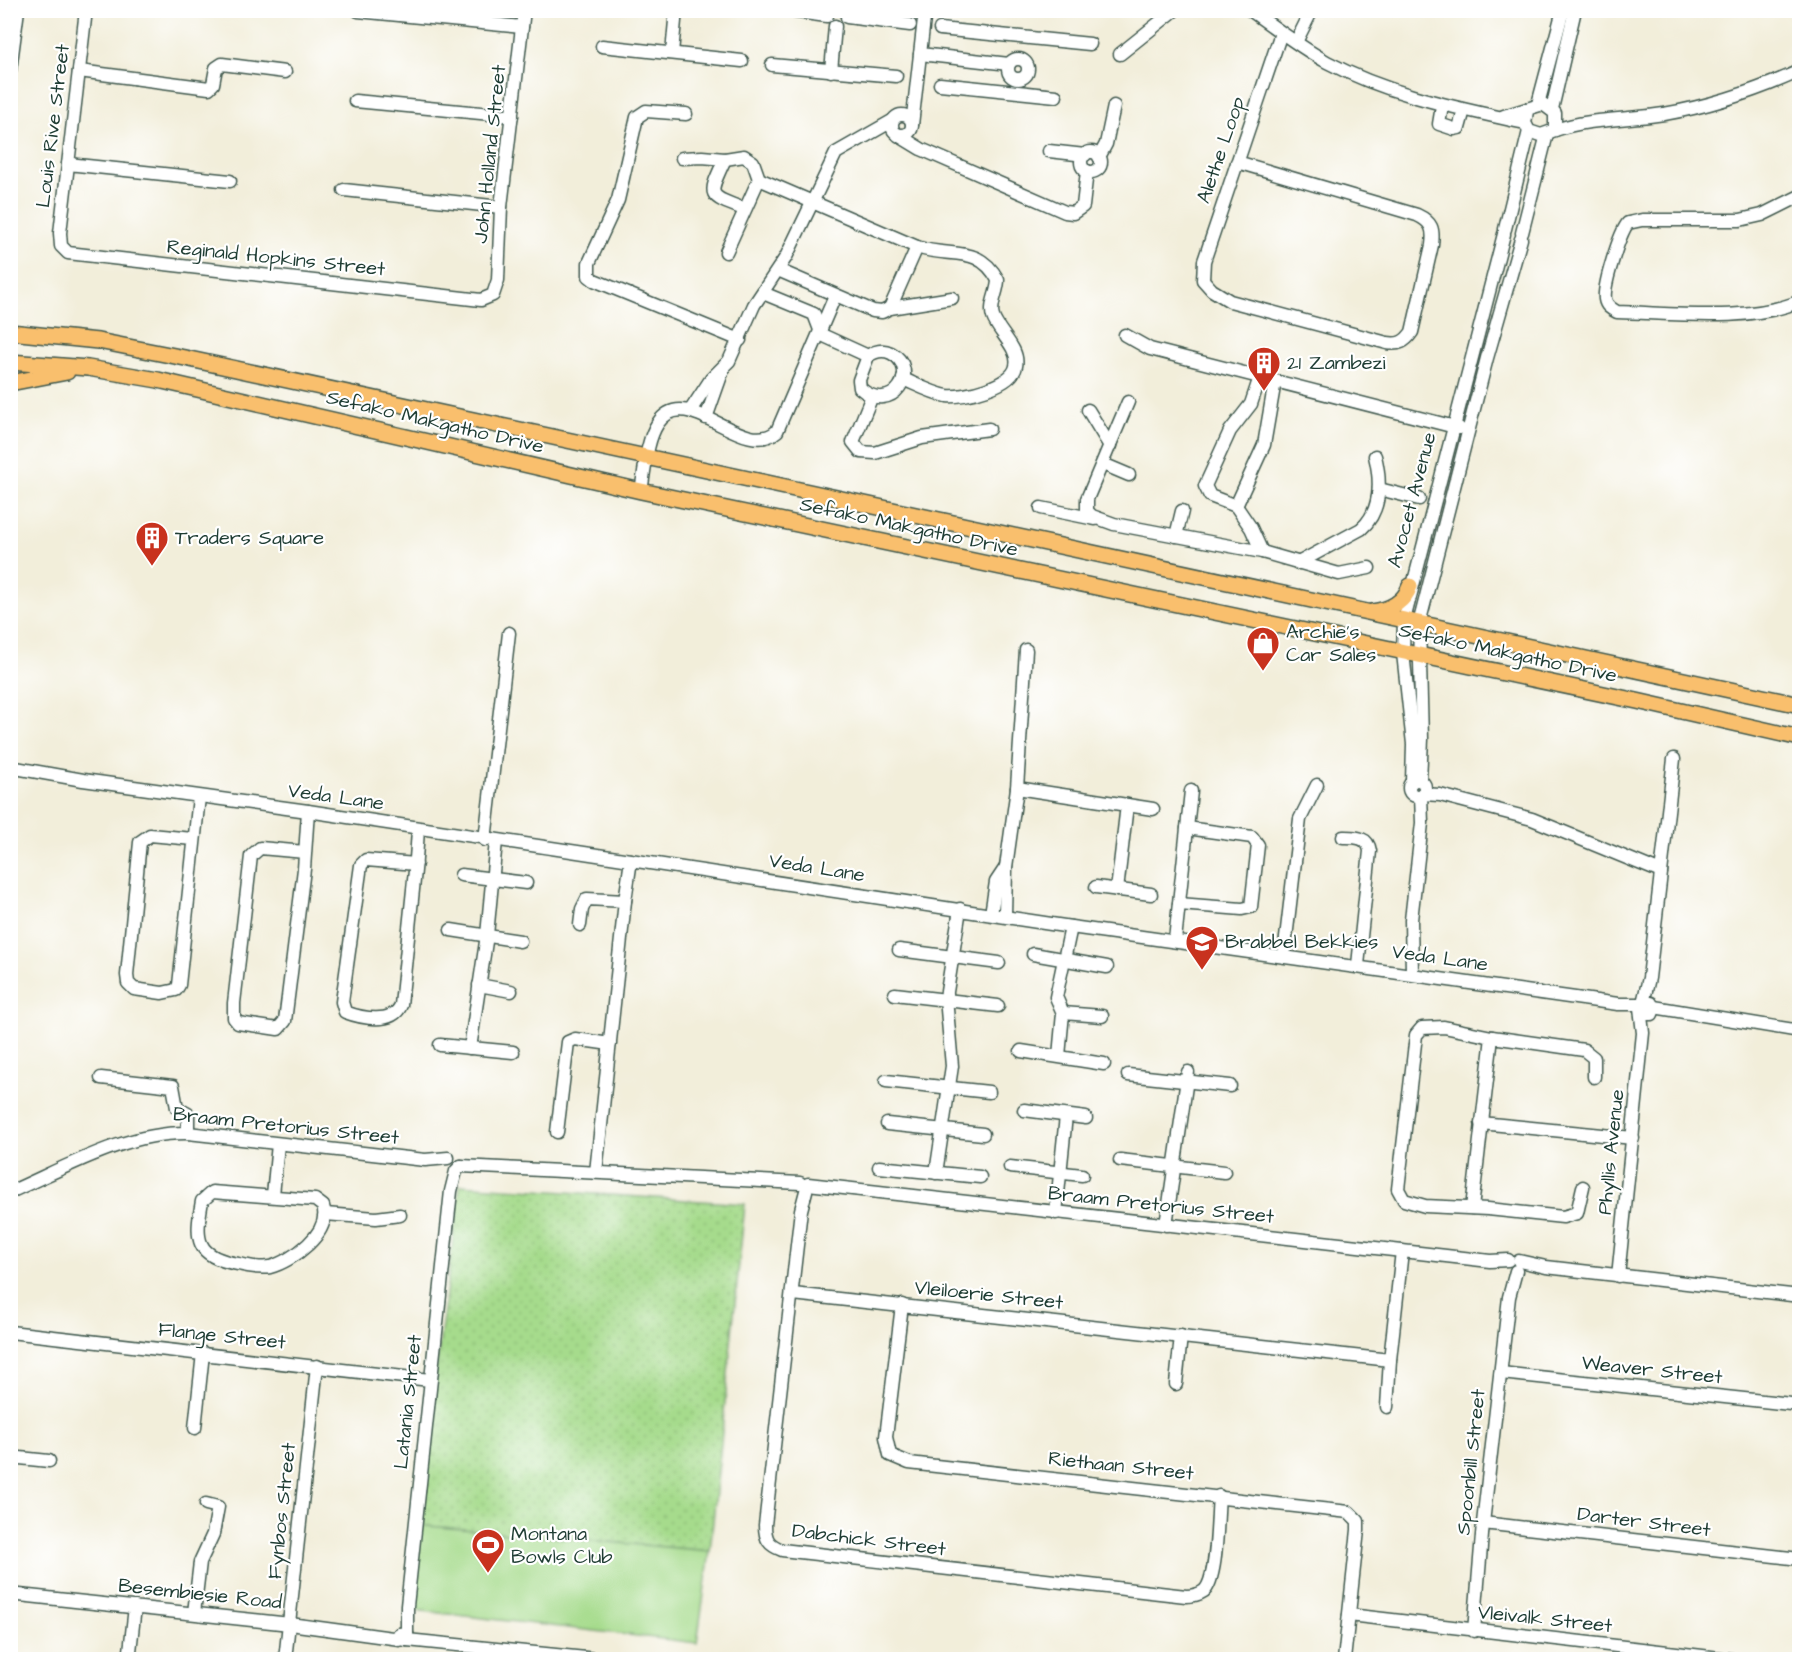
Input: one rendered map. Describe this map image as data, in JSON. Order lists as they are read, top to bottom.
{
  "streets": {
    "main road": ["Sefako Makgatho Drive"],
    "street": [
      "Louis Rive Street",
      "Alethe Loop",
      "John Holland Street",
      "Reginald Hopkins Street",
      "Avocet Avenue",
      "Veda Lane",
      "Braam Pretorius Street",
      "Phyllis Avenue",
      "Vleiloerie Street",
      "Flange Street",
      "Weaver Street",
      "Latania Street",
      "Spoonbill Street",
      "Riethaan Street",
      "Fynbos Street",
      "Darter Street",
      "Dabchick Street",
      "Besembiesie Road",
      "Vleivalk Street"
    ]
  },
  "crossings": [
    ["Louis Rive Street", "Reginald Hopkins Street"],
    ["John Holland Street", "Reginald Hopkins Street"],
    ["Sefako Makgatho Drive", "Avocet Avenue"],
    ["Avocet Avenue", "Veda Lane"],
    ["Veda Lane", "Phyllis Avenue"],
    ["Braam Pretorius Street", "Latania Street"],
    ["Braam Pretorius Street", "Spoonbill Street"],
    ["Braam Pretorius Street", "Dabchick Street"],
    ["Vleiloerie Street", "Riethaan Street"],
    ["Vleiloerie Street", "Dabchick Street"],
    ["Flange Street", "Latania Street"],
    ["Flange Street", "Fynbos Street"],
    ["Weaver Street", "Spoonbill Street"],
    ["Latania Street", "Besembiesie Road"],
    ["Spoonbill Street", "Darter Street"],
    ["Spoonbill Street", "Vleivalk Street"],
    ["Riethaan Street", "Dabchick Street"],
    ["Riethaan Street", "Vleivalk Street"],
    ["Fynbos Street", "Besembiesie Road"]
  ],
  "places": {
    "building": ["21 Zambezi", "Traders Square"],
    "shop": ["Archie's Car Sales"],
    "school or university": ["Brabbel Bekkies"],
    "sports": ["Montana Bowls Club"]
  }
}
